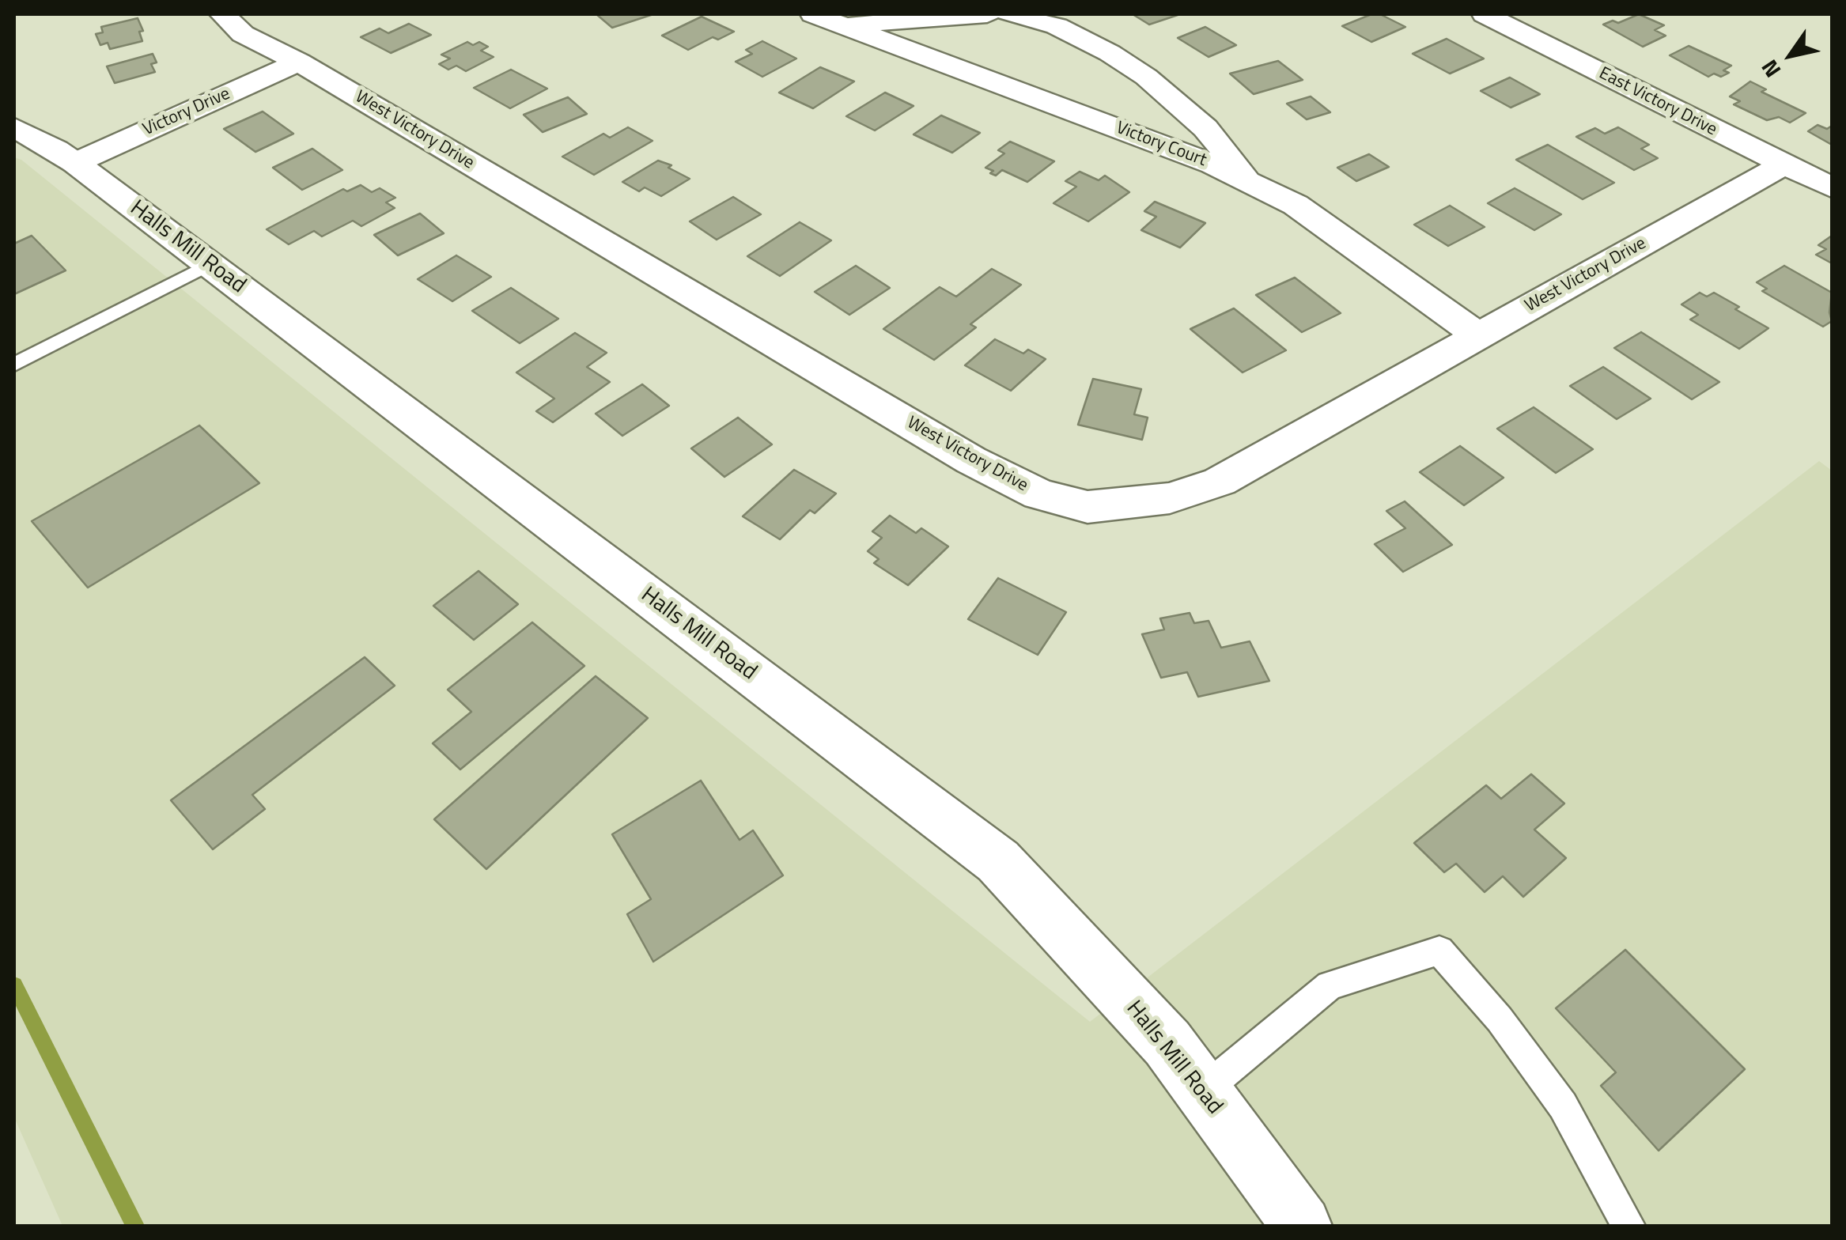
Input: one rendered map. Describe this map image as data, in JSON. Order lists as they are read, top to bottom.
{
  "streets": {
    "street": [
      "East Victory Drive",
      "Victory Drive",
      "West Victory Drive",
      "Victory Court",
      "Halls Mill Road"
    ]
  },
  "crossings": [
    ["East Victory Drive", "West Victory Drive"],
    ["Victory Drive", "West Victory Drive"],
    ["Victory Drive", "Halls Mill Road"],
    ["West Victory Drive", "Victory Court"]
  ],
  "north": "bottom left"
}
